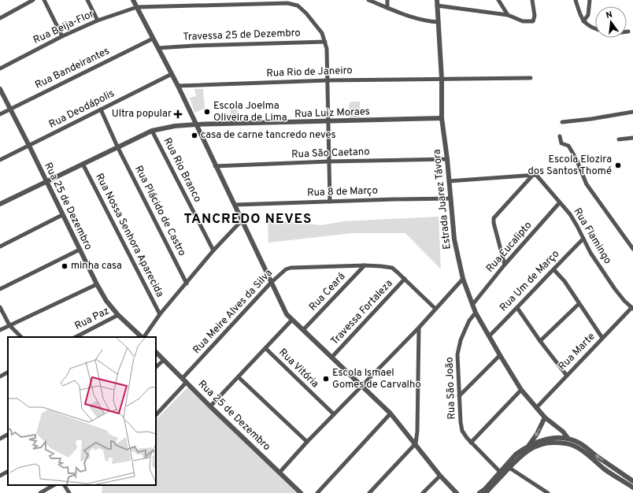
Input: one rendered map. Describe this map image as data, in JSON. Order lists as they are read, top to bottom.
{
  "streets": {
    "street": [
      "Rua Beija-Flor",
      "Travessa 25 de Dezembro",
      "Rua Bandeirantes",
      "Rua Rio de Janeiro",
      "Rua Deodápolis",
      "Rua Luiz Moraes",
      "Rua São Caetano",
      "Rua Rio Branco",
      "Rua 8 de Março",
      "Estrada Juarez Távora",
      "Rua 25 de Dezembro",
      "Rua Plácido de Castro",
      "Rua Nossa Senhora Aparecida",
      "Rua Flamingo",
      "Rua Eucalipto",
      "Rua Um de Março",
      "Rua Ceará",
      "Rua Meire Alves da Silva",
      "Travessa Fortaleza",
      "Rua Paz",
      "Rua Marte",
      "Rua Vitória",
      "Rua São João"
    ]
  },
  "crossings": [
    ["Rua Beija-Flor", "Travessa 25 de Dezembro"],
    ["Rua Bandeirantes", "Rua 25 de Dezembro"],
    ["Rua Rio de Janeiro", "Estrada Juarez Távora"],
    ["Rua Deodápolis", "Rua 25 de Dezembro"],
    ["Rua Deodápolis", "Rua Plácido de Castro"],
    ["Rua Luiz Moraes", "Rua Rio Branco"],
    ["Rua Luiz Moraes", "Estrada Juarez Távora"],
    ["Rua Luiz Moraes", "Rua 25 de Dezembro"],
    ["Rua Luiz Moraes", "Rua Plácido de Castro"],
    ["Rua Luiz Moraes", "Rua Nossa Senhora Aparecida"],
    ["Rua São Caetano", "Estrada Juarez Távora"],
    ["Rua 8 de Março", "Estrada Juarez Távora"],
    ["Estrada Juarez Távora", "Rua Eucalipto"],
    ["Estrada Juarez Távora", "Rua Um de Março"],
    ["Estrada Juarez Távora", "Rua Marte"],
    ["Estrada Juarez Távora", "Rua São João"],
    ["Rua 25 de Dezembro", "Rua Meire Alves da Silva"],
    ["Rua 25 de Dezembro", "Rua Paz"],
    ["Rua Flamingo", "Rua Eucalipto"],
    ["Rua Flamingo", "Rua Um de Março"],
    ["Rua Flamingo", "Rua Marte"],
    ["Rua Ceará", "Rua Meire Alves da Silva"],
    ["Rua Meire Alves da Silva", "Travessa Fortaleza"]
  ],
  "districts": ["TANCREDO NEVES"],
  "places": {
    "other": [
      "Escola Joelma Oliveira de Lima",
      "casa de carne tancredo neves",
      "Escola Elozira dos Santos Thomé",
      "minha casa",
      "Escola Ismael Gomes de Carvalho"
    ],
    "health": ["Ultra popular"]
  },
  "north": "top"
}
